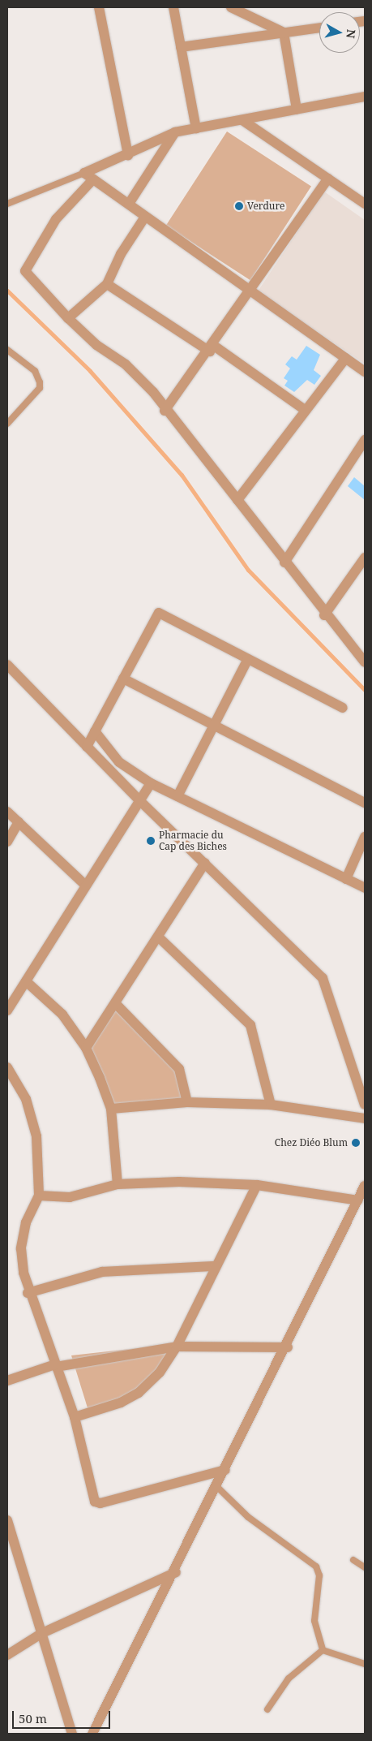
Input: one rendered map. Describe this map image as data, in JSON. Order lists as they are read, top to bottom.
{
  "places": ["Verdure", "Pharmacie du Cap des Biches", "Chez Diéo Blum"],
  "scale_bar": "50 m",
  "north": "right"
}
